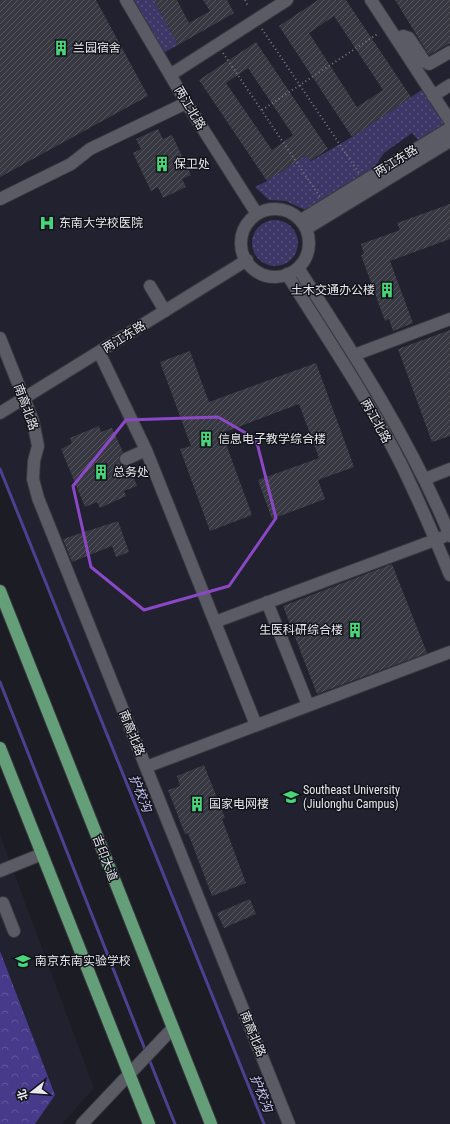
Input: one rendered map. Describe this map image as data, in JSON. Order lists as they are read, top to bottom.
{
  "streets": {
    "main road": ["吉印大道"],
    "street": ["两江北路", "两江东路", "南高北路"]
  },
  "crossings": [
    ["两江北路", "两江东路"],
    ["两江东路", "南高北路"]
  ],
  "water": ["护校沟"],
  "places": {
    "building": [
      "兰园宿舍",
      "保卫处",
      "土木交通办公楼",
      "信息电子教学综合楼",
      "总务处",
      "生医科研综合楼",
      "国家电网楼"
    ],
    "hospital": ["东南大学校医院"],
    "school or university": ["Southeast University (Jiulonghu Campus)", "南京东南实验学校"]
  },
  "north": "left"
}
